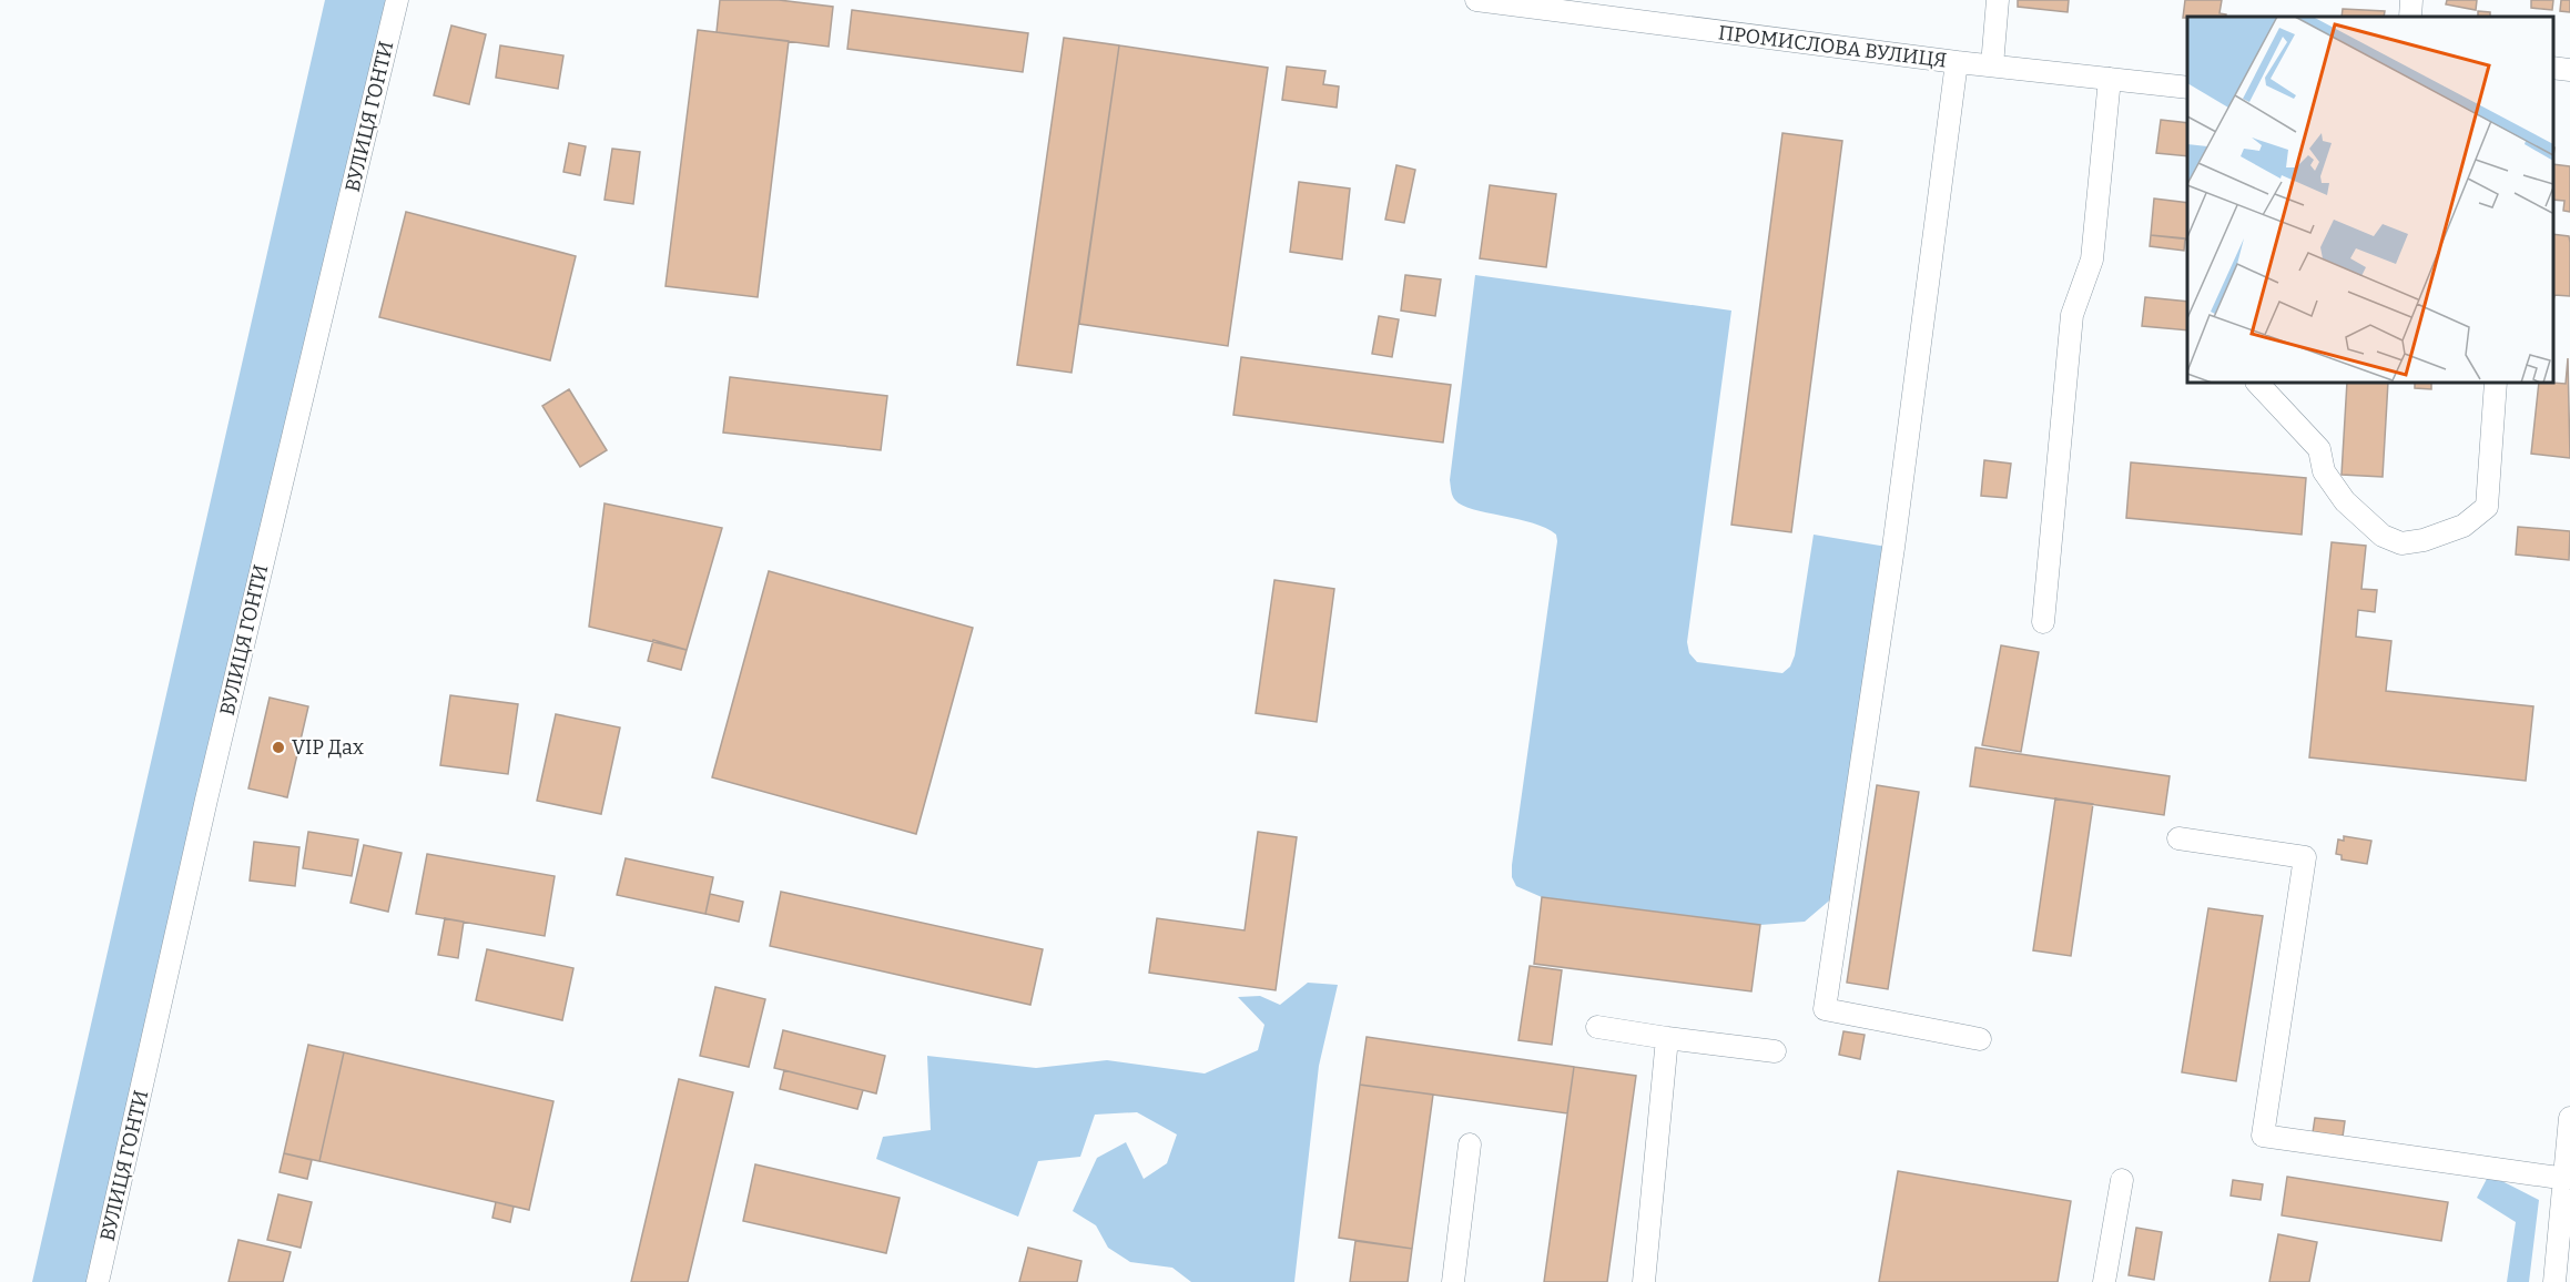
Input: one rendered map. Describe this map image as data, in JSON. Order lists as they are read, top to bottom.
{
  "streets": {
    "street": ["ПРОМИСЛОВА ВУЛИЦЯ", "ВУЛИЦЯ ГОНТИ"]
  },
  "places": ["VIP Дах"]
}
